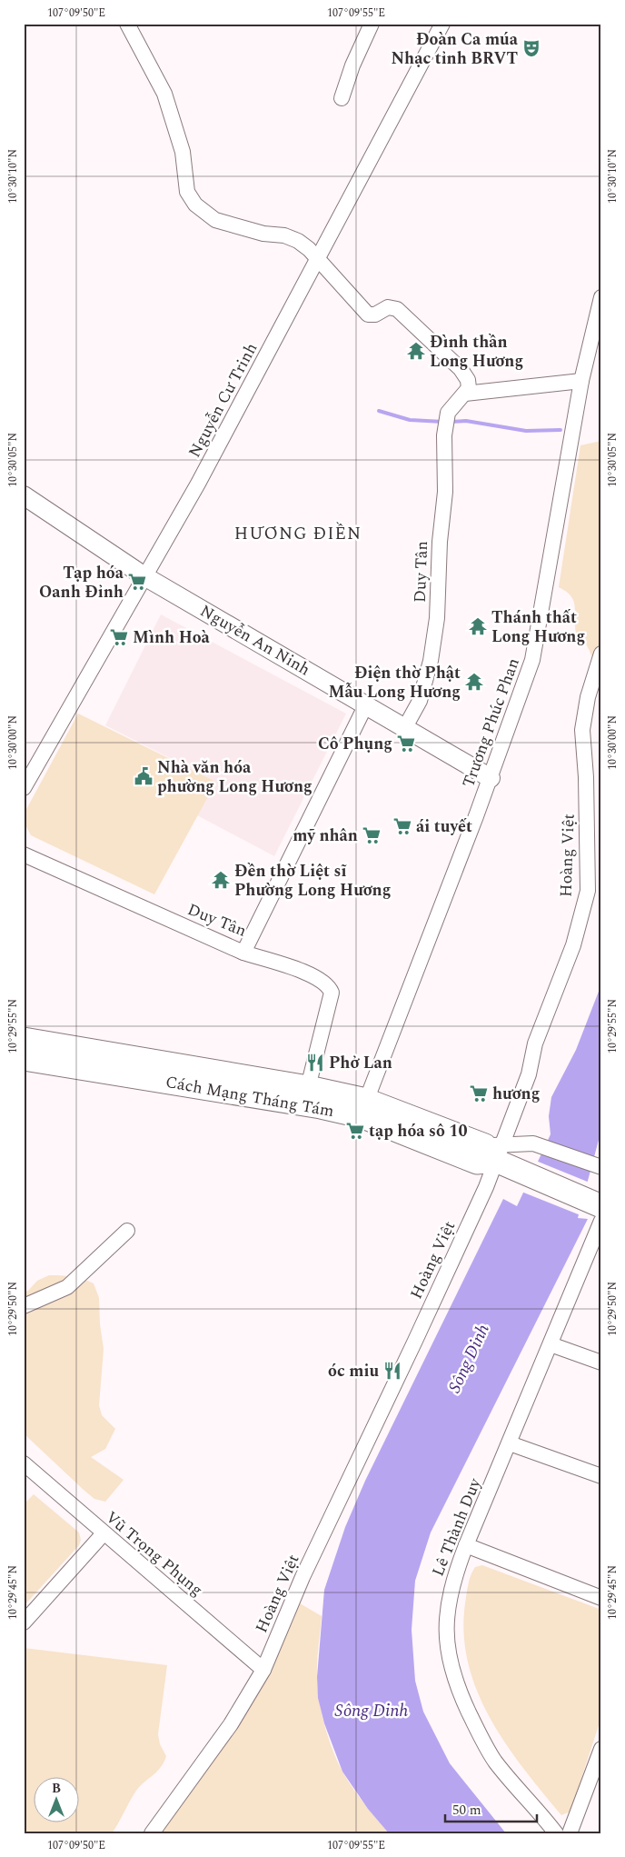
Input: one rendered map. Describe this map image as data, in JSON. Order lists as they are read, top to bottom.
{
  "streets": {
    "main road": ["Cách Mạng Tháng Tám"],
    "street": [
      "Nguyễn Cư Trinh",
      "Duy Tân",
      "Nguyễn An Ninh",
      "Trương Phúc Phan",
      "Hoàng Việt",
      "Lê Thành Duy",
      "Vũ Trọng Phụng"
    ]
  },
  "crossings": [
    ["Nguyễn Cư Trinh", "Nguyễn An Ninh"],
    ["Duy Tân", "Nguyễn An Ninh"],
    ["Nguyễn An Ninh", "Trương Phúc Phan"],
    ["Trương Phúc Phan", "Cách Mạng Tháng Tám"],
    ["Hoàng Việt", "Cách Mạng Tháng Tám"],
    ["Hoàng Việt", "Vũ Trọng Phụng"],
    ["Cách Mạng Tháng Tám", "Lê Thành Duy"]
  ],
  "districts": ["HƯƠNG ĐIỀN"],
  "water": ["Sông Dinh"],
  "places": {
    "theatre": ["Đoàn Ca múa Nhạc tỉnh BRVT"],
    "temple": [
      "Đình thần Long Hương",
      "Thánh thất Long Hương",
      "Điện thờ Phật Mẫu Long Hương",
      "Đền thờ Liệt sĩ Phường Long Hương"
    ],
    "supermarket": [
      "Tạp hóa Oanh Đỉnh",
      "Mình Hoà",
      "Cô Phụng",
      "ái tuyết",
      "mỹ nhân",
      "hương",
      "tạp hóa sô 10"
    ],
    "public building": ["Nhà văn hóa phường Long Hương"],
    "restaurant": ["Phở Lan", "óc miu"]
  },
  "scale_bar": "50 m",
  "north": "top",
  "coordinates": [
    "107°09'50\"E",
    "107°09'55\"E",
    "10°30'10\"N",
    "10°30'05\"N",
    "10°30'00\"N",
    "10°29'55\"N",
    "10°29'50\"N",
    "10°29'45\"N"
  ]
}
